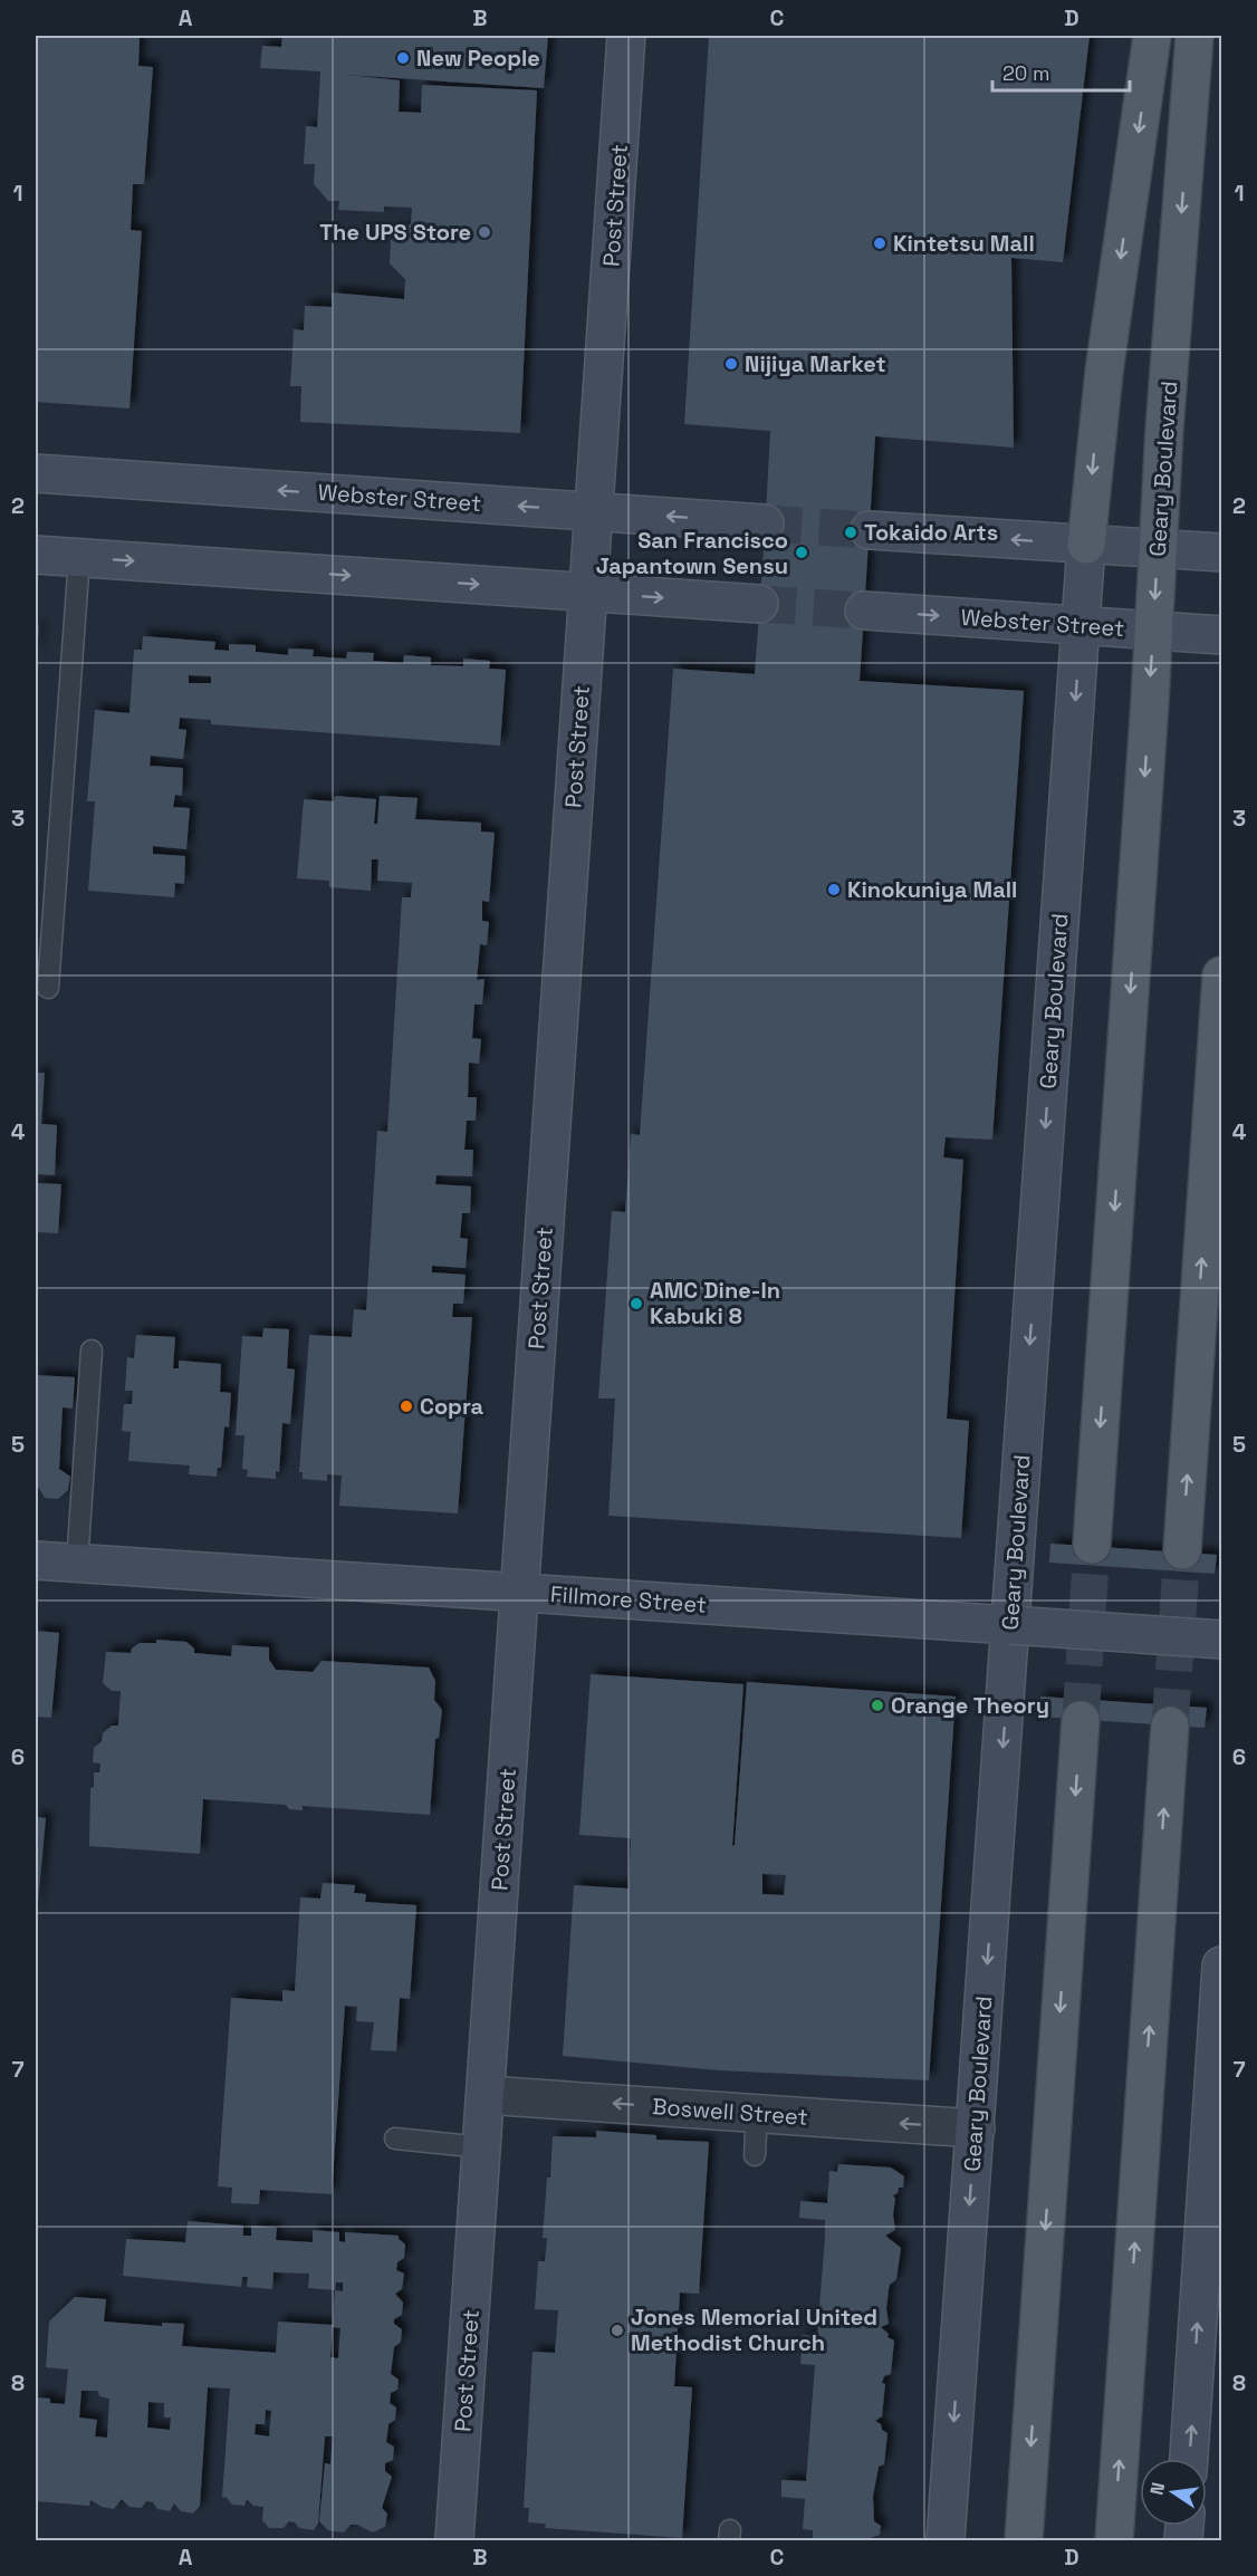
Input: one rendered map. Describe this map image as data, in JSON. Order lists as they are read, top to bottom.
{
  "streets": {
    "main road": ["Geary Boulevard"],
    "street": [
      "Post Street",
      "Webster Street",
      "Fillmore Street",
      "Boswell Street"
    ]
  },
  "crossings": [
    ["Post Street", "Webster Street"],
    ["Post Street", "Fillmore Street"],
    ["Post Street", "Boswell Street"],
    ["Geary Boulevard", "Webster Street"],
    ["Geary Boulevard", "Fillmore Street"],
    ["Geary Boulevard", "Boswell Street"]
  ],
  "one_way": ["Geary Boulevard", "Boswell Street"],
  "places": [
    "New People",
    "The UPS Store",
    "Kintetsu Mall",
    "Nijiya Market",
    "Tokaido Arts",
    "San Francisco Japantown Sensu",
    "Kinokuniya Mall",
    "AMC Dine-In Kabuki 8",
    "Copra",
    "Orange Theory",
    "Jones Memorial United Methodist Church"
  ],
  "scale_bar": "20 m",
  "north": "left",
  "grid": {
    "columns": [
      "A",
      "B",
      "C",
      "D"
    ],
    "rows": [
      "1",
      "2",
      "3",
      "4",
      "5",
      "6",
      "7",
      "8"
    ]
  }
}
